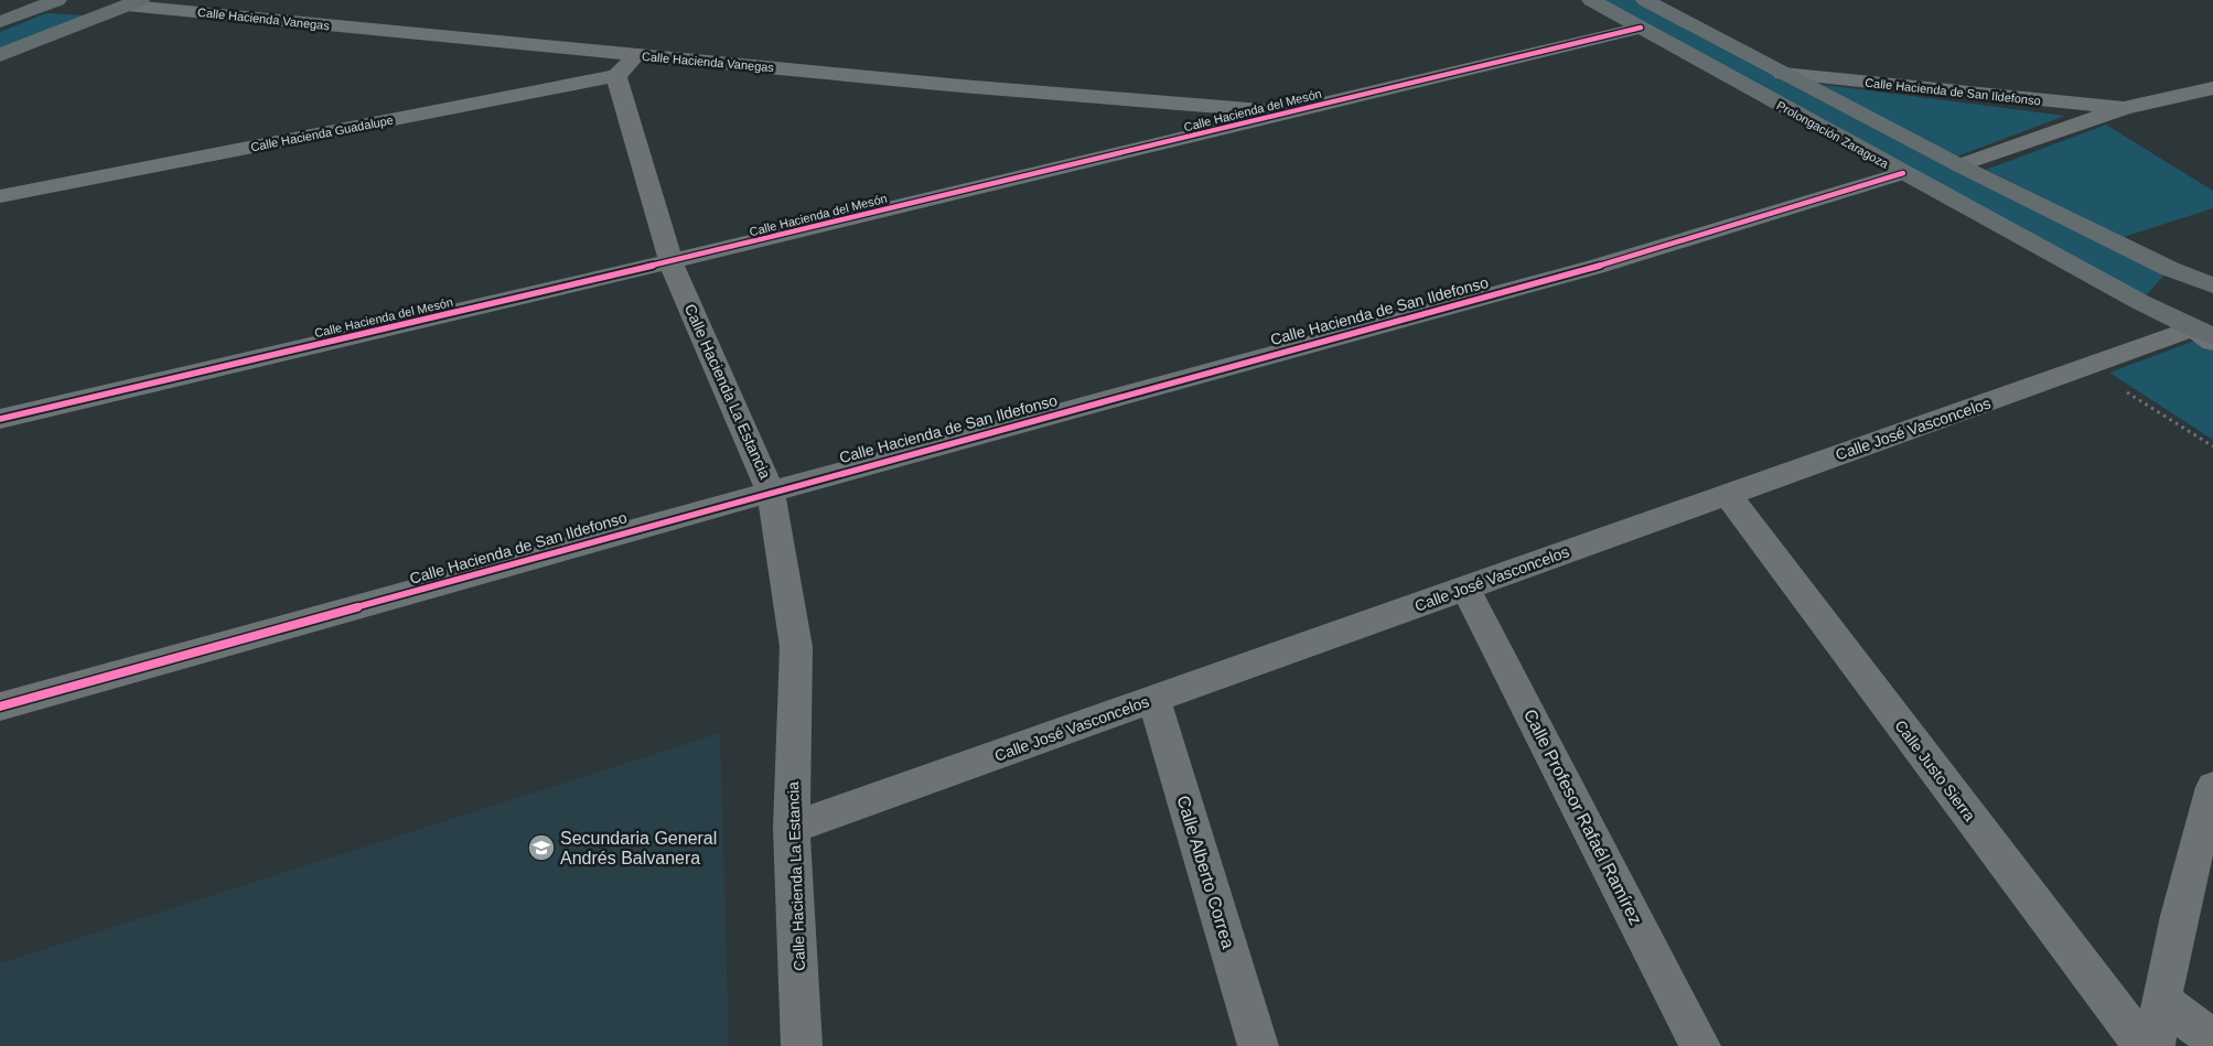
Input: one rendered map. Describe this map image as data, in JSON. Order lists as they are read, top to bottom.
{
  "streets": {
    "main road": ["Prolongación Zaragoza"],
    "street": [
      "Calle Hacienda Vanegas",
      "Calle Hacienda de San Ildefonso",
      "Calle Hacienda del Mesón",
      "Calle Hacienda Guadalupe",
      "Calle Hacienda La Estancia",
      "Calle José Vasconcelos",
      "Calle Justo Sierra",
      "Calle Profesor Rafaél Ramírez",
      "Calle Alberto Correa"
    ]
  },
  "crossings": [
    ["Calle Hacienda Vanegas", "Calle Hacienda del Mesón"],
    ["Calle Hacienda Vanegas", "Calle Hacienda Guadalupe"],
    ["Calle Hacienda Vanegas", "Calle Hacienda La Estancia"],
    ["Calle Hacienda de San Ildefonso", "Prolongación Zaragoza"],
    ["Calle Hacienda de San Ildefonso", "Calle Hacienda La Estancia"],
    ["Calle Hacienda del Mesón", "Prolongación Zaragoza"],
    ["Calle Hacienda del Mesón", "Calle Hacienda La Estancia"],
    ["Calle Hacienda Guadalupe", "Calle Hacienda La Estancia"],
    ["Prolongación Zaragoza", "Calle José Vasconcelos"],
    ["Calle Hacienda La Estancia", "Calle José Vasconcelos"],
    ["Calle José Vasconcelos", "Calle Justo Sierra"],
    ["Calle José Vasconcelos", "Calle Profesor Rafaél Ramírez"],
    ["Calle José Vasconcelos", "Calle Alberto Correa"]
  ],
  "places": {
    "school or university": ["Secundaria General Andrés Balvanera"]
  }
}
